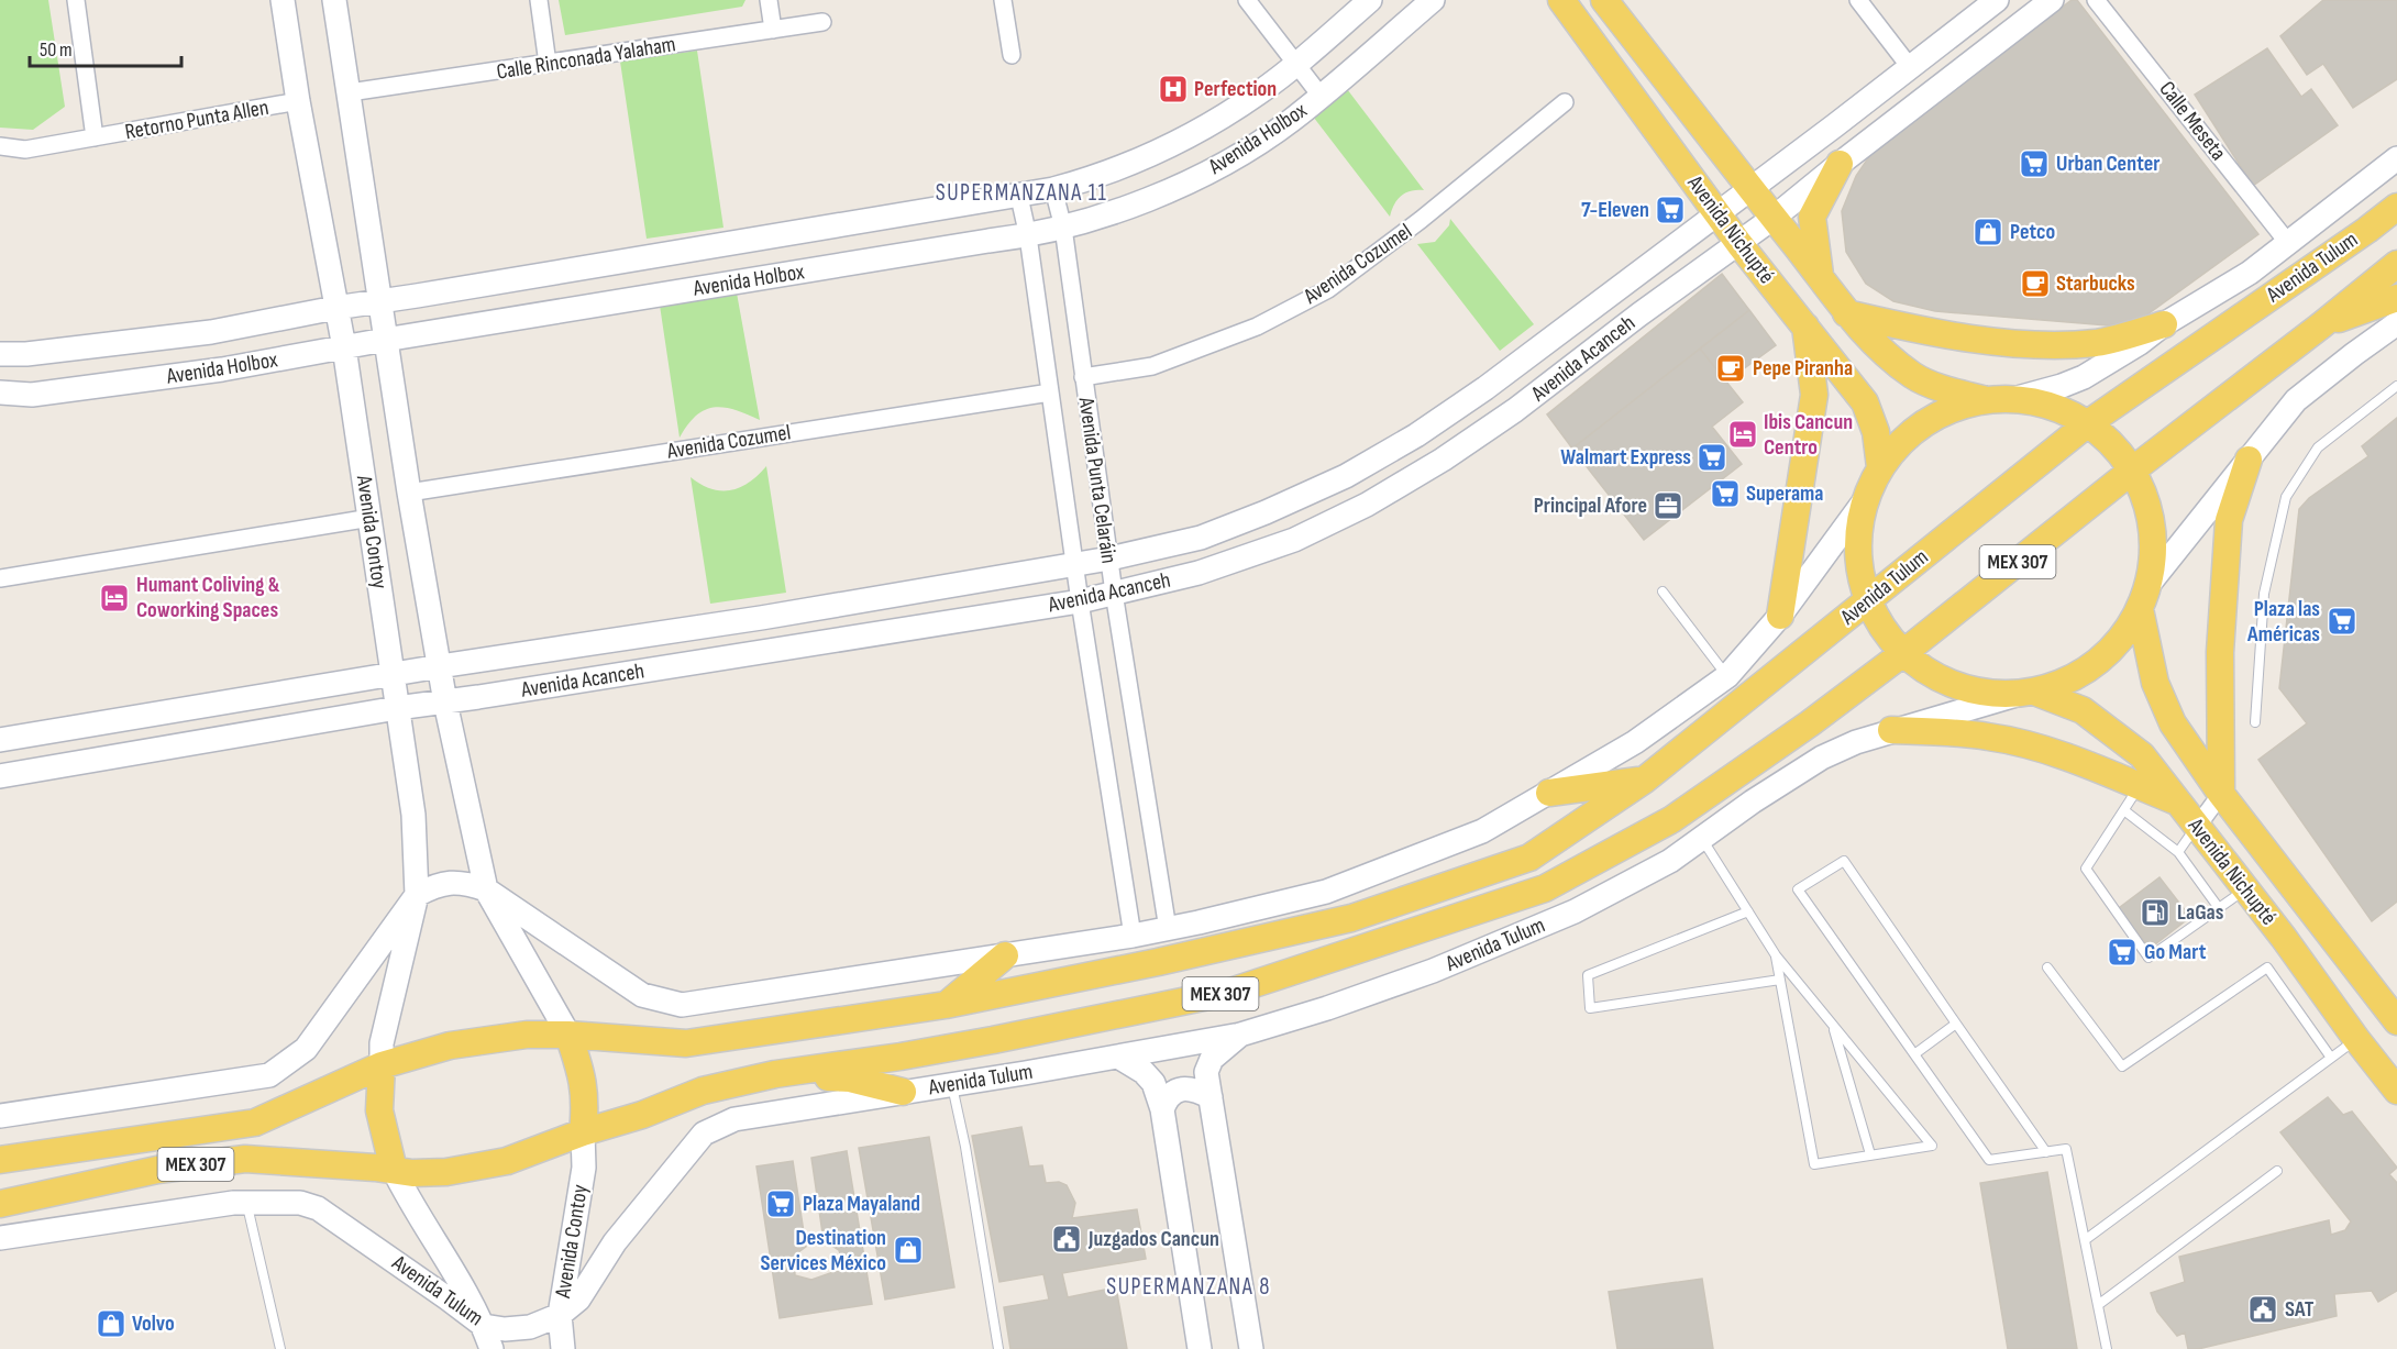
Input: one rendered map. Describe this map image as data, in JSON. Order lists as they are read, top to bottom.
{
  "streets": {
    "main road": ["Avenida Nichupté", "Avenida Tulum", "MEX 307"],
    "street": [
      "Calle Rinconada Yalaham",
      "Retorno Punta Allen",
      "Calle Meseta",
      "Avenida Holbox",
      "Avenida Cozumel",
      "Avenida Acanceh",
      "Avenida Punta Celaráin",
      "Avenida Contoy"
    ]
  },
  "crossings": [
    ["Calle Rinconada Yalaham", "Avenida Contoy"],
    ["Retorno Punta Allen", "Avenida Contoy"],
    ["Calle Meseta", "Avenida Tulum"],
    ["Avenida Holbox", "Avenida Punta Celaráin"],
    ["Avenida Holbox", "Avenida Contoy"],
    ["Avenida Nichupté", "Avenida Tulum"],
    ["Avenida Nichupté", "Avenida Acanceh"],
    ["Avenida Cozumel", "Avenida Punta Celaráin"],
    ["Avenida Cozumel", "Avenida Contoy"],
    ["Avenida Tulum", "Avenida Contoy"],
    ["Avenida Tulum", "MEX 307"],
    ["Avenida Acanceh", "Avenida Punta Celaráin"],
    ["Avenida Acanceh", "Avenida Contoy"],
    ["Avenida Contoy", "MEX 307"]
  ],
  "districts": ["SUPERMANZANA 11", "SUPERMANZANA 8"],
  "places": {
    "hospital": ["Perfection"],
    "supermarket": [
      "Urban Center",
      "7-Eleven",
      "Walmart Express",
      "Superama",
      "Plaza las Américas",
      "Go Mart",
      "Plaza Mayaland"
    ],
    "shop": ["Petco", "Destination Services México", "Volvo"],
    "cafe": ["Starbucks", "Pepe Piranha"],
    "hotel": ["Ibis Cancun Centro", "Humant Coliving & Coworking Spaces"],
    "office": ["Principal Afore"],
    "fuel station": ["LaGas"],
    "public building": ["Juzgados Cancun", "SAT"]
  },
  "scale_bar": "50 m"
}
